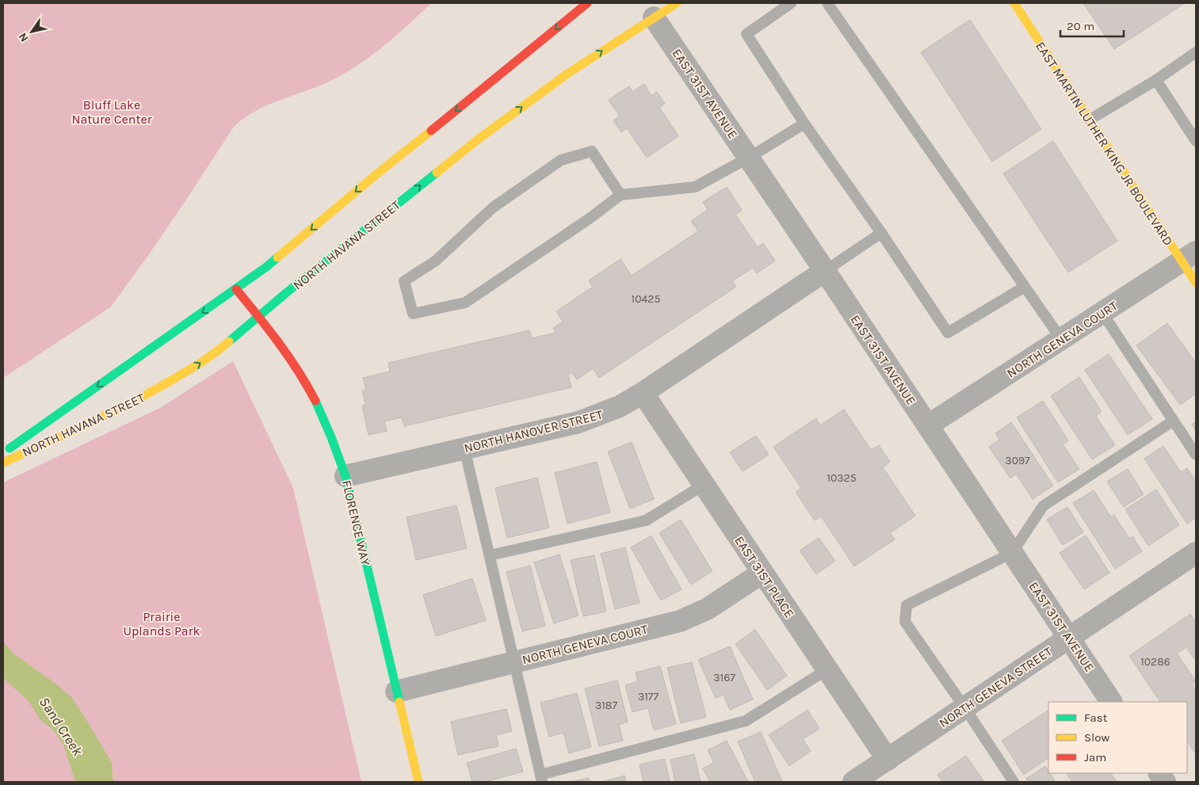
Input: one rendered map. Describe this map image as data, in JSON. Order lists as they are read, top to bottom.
{
  "streets": {
    "main road": ["EAST MARTIN LUTHER KING JR BOULEVARD", "NORTH HAVANA STREET", "FLORENCE WAY"],
    "street": [
      "EAST 31ST AVENUE",
      "NORTH GENEVA COURT",
      "NORTH HANOVER STREET",
      "EAST 31ST PLACE",
      "NORTH GENEVA STREET"
    ]
  },
  "crossings": [
    ["EAST 31ST AVENUE", "NORTH HAVANA STREET"],
    ["EAST 31ST AVENUE", "NORTH GENEVA COURT"],
    ["EAST 31ST AVENUE", "NORTH HANOVER STREET"],
    ["EAST 31ST AVENUE", "NORTH GENEVA STREET"],
    ["EAST MARTIN LUTHER KING JR BOULEVARD", "NORTH GENEVA COURT"],
    ["NORTH HAVANA STREET", "FLORENCE WAY"],
    ["NORTH GENEVA COURT", "FLORENCE WAY"],
    ["NORTH GENEVA COURT", "EAST 31ST PLACE"],
    ["NORTH HANOVER STREET", "FLORENCE WAY"],
    ["NORTH HANOVER STREET", "EAST 31ST PLACE"],
    ["EAST 31ST PLACE", "NORTH GENEVA STREET"]
  ],
  "water": ["Sand Creek"],
  "parks": ["Bluff Lake Nature Center", "Prairie Uplands Park"],
  "house_numbers": [
    "10425",
    "3097",
    "10325",
    "10286",
    "3167",
    "3177",
    "3187"
  ],
  "legend": ["Fast", "Slow", "Jam"],
  "scale_bar": "20 m",
  "north": "bottom left"
}
